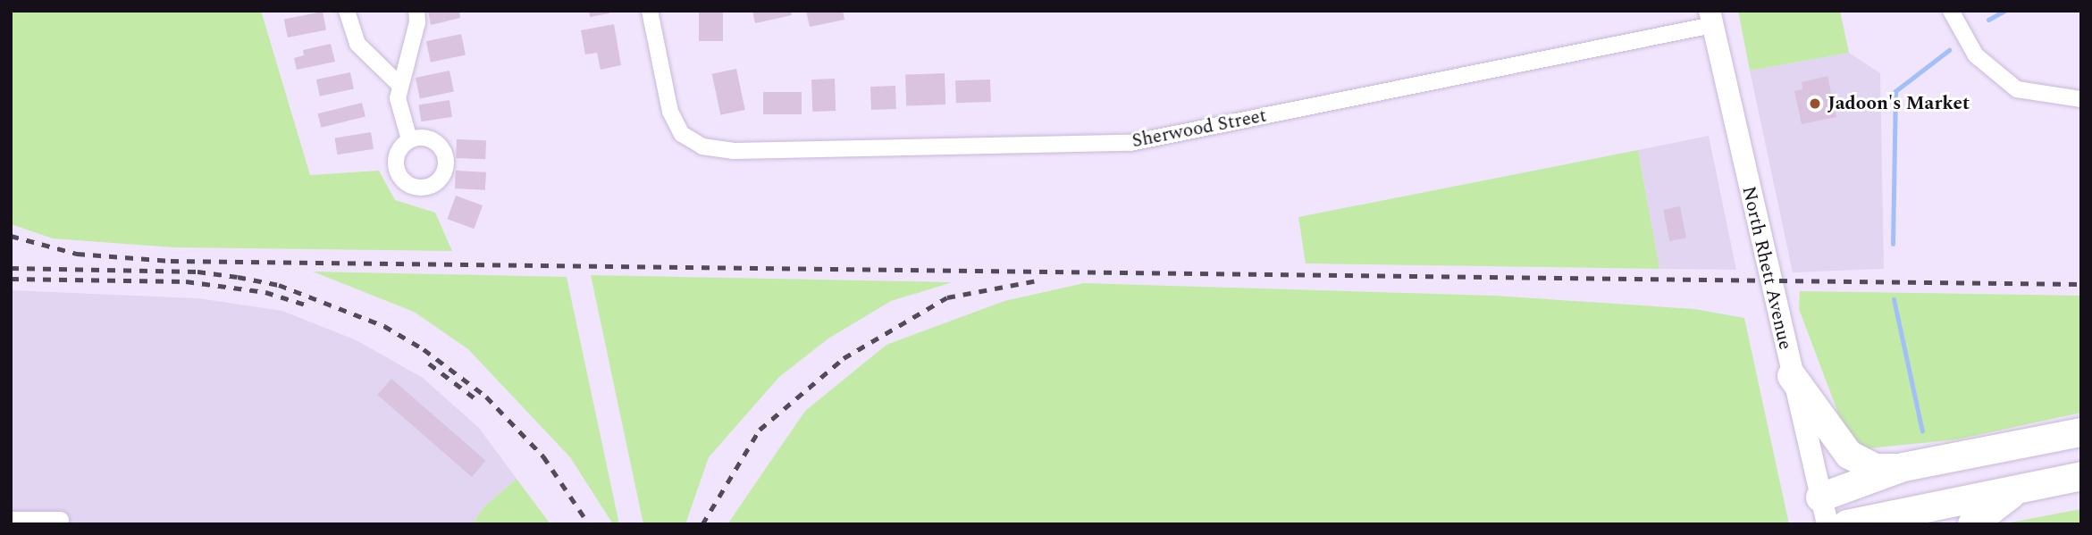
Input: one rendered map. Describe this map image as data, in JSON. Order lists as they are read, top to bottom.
{
  "streets": {
    "main road": ["North Rhett Avenue"],
    "street": ["Sherwood Street"]
  },
  "crossings": [
    ["Sherwood Street", "North Rhett Avenue"]
  ],
  "places": ["Jadoon's Market"]
}
